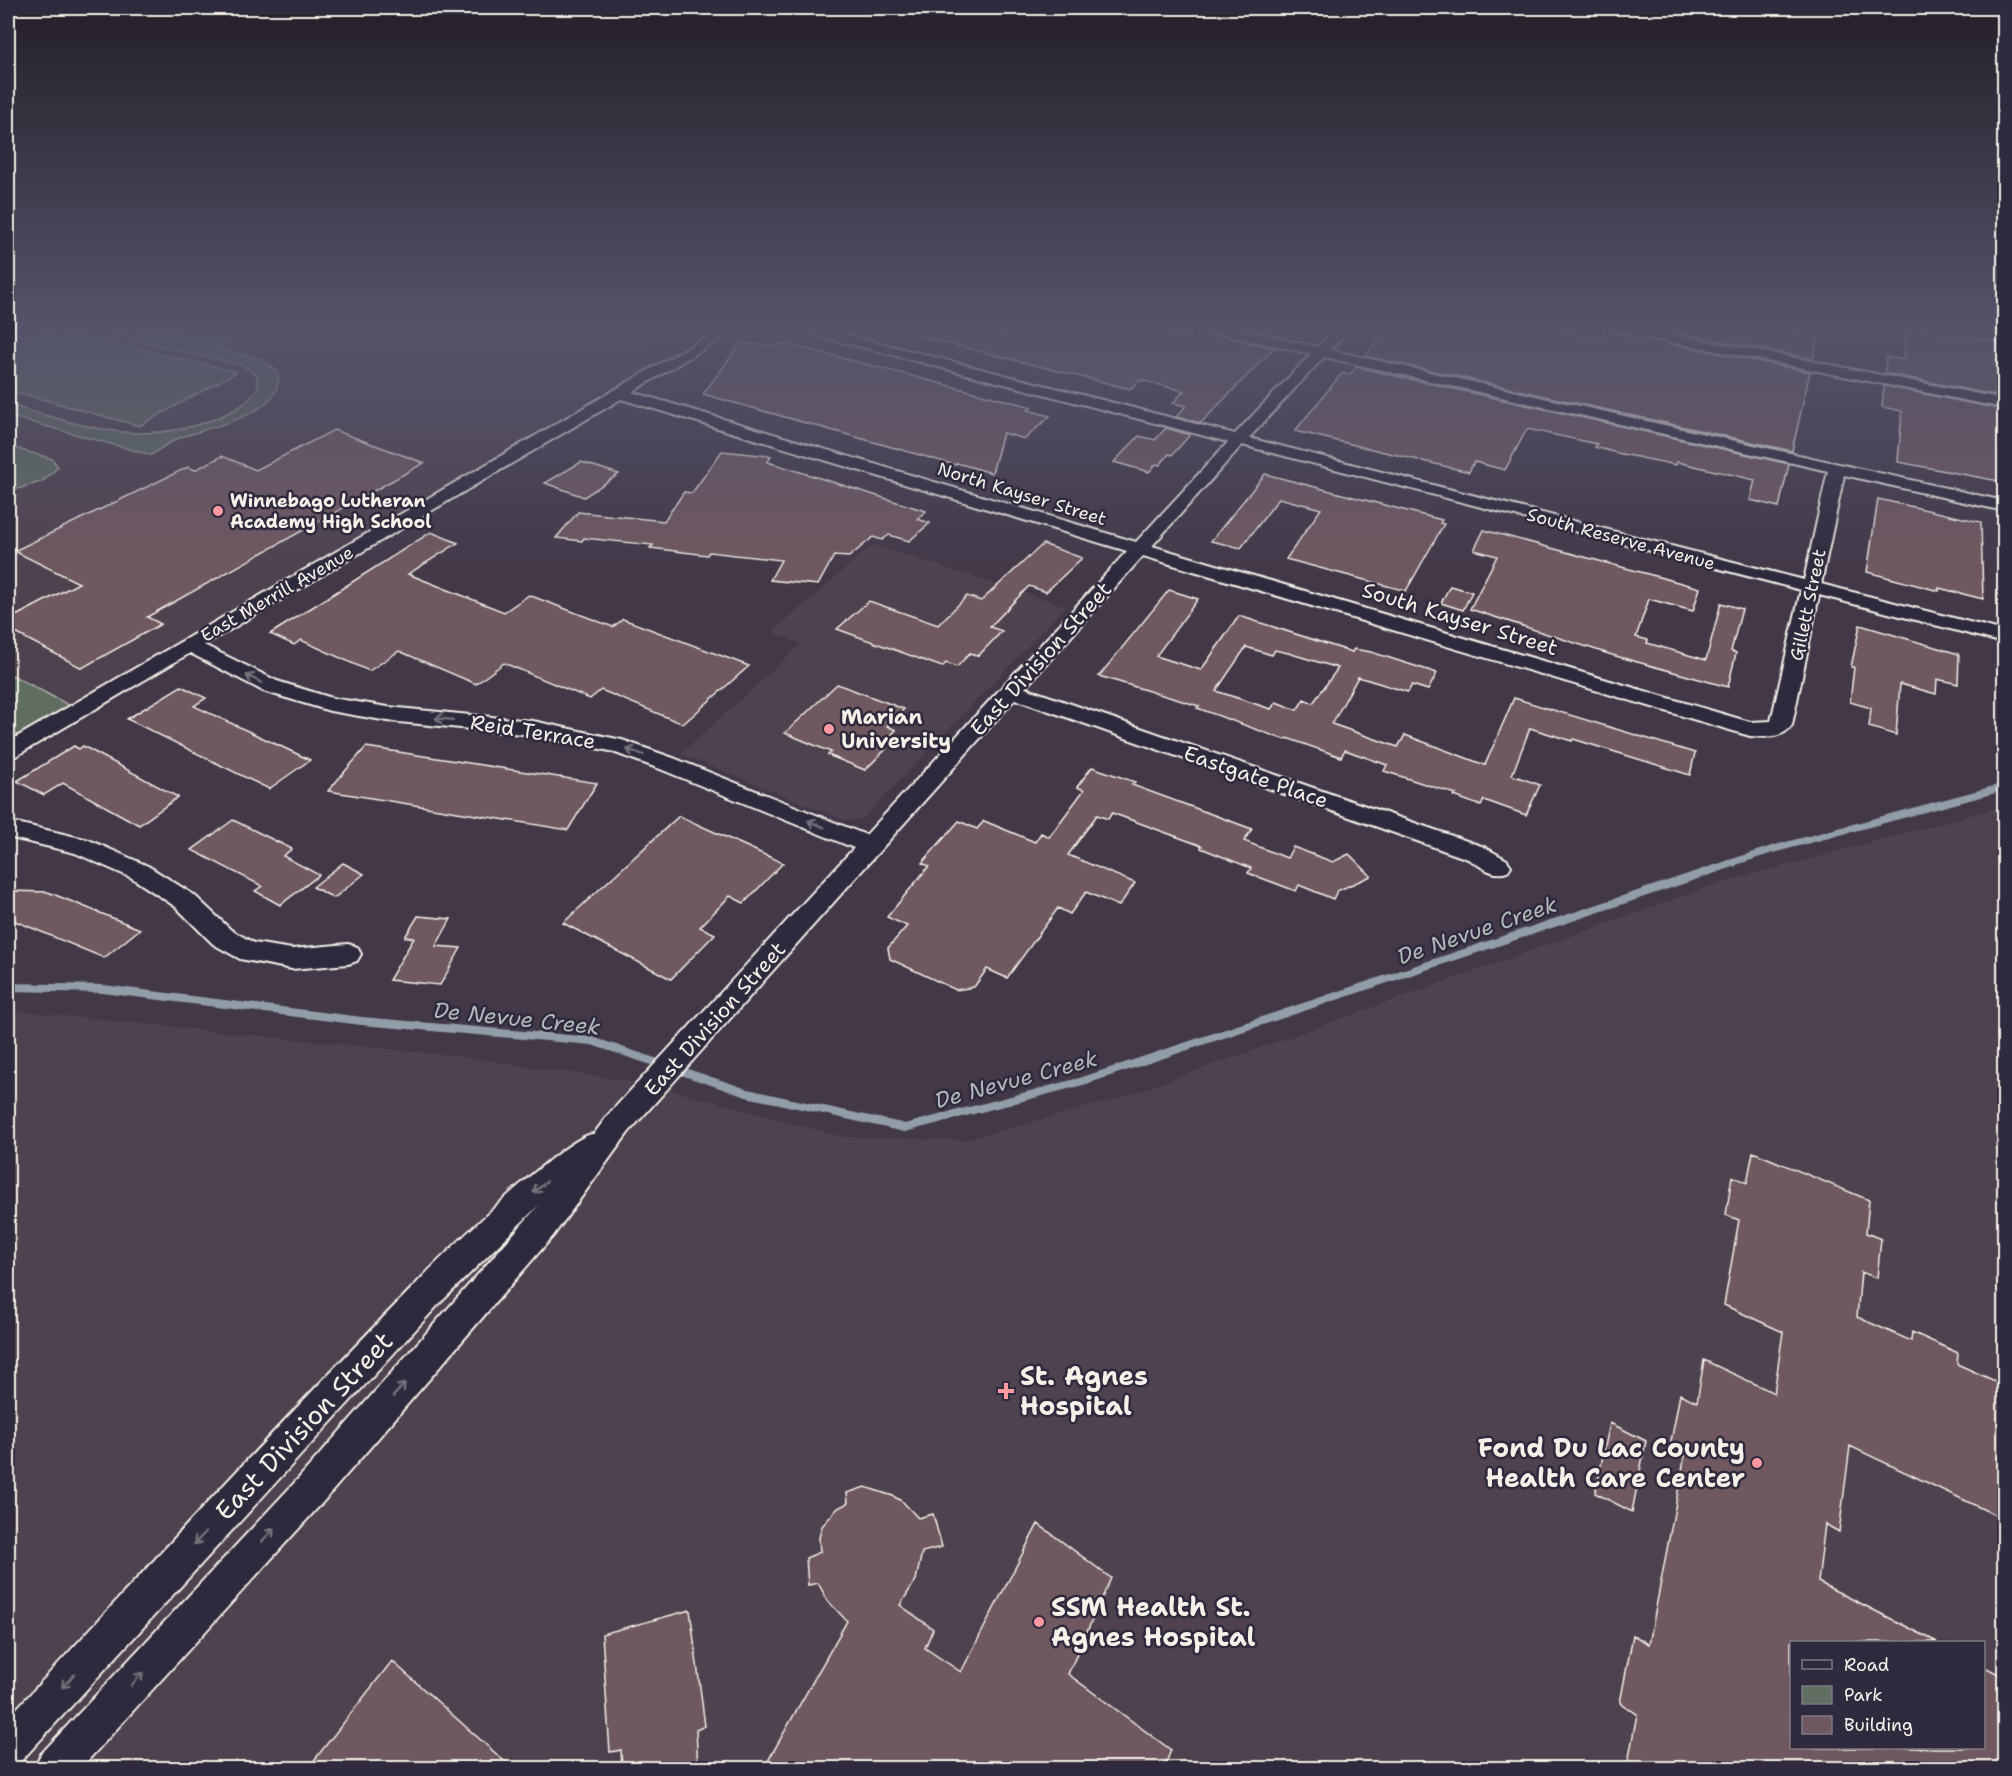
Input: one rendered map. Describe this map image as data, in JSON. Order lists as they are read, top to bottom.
{
  "streets": {
    "street": [
      "North Kayser Street",
      "South Reserve Avenue",
      "East Merrill Avenue",
      "Gillett Street",
      "South Kayser Street",
      "East Division Street",
      "Reid Terrace",
      "Eastgate Place"
    ]
  },
  "crossings": [
    ["North Kayser Street", "South Kayser Street"],
    ["North Kayser Street", "East Division Street"],
    ["South Reserve Avenue", "Gillett Street"],
    ["South Reserve Avenue", "East Division Street"],
    ["East Merrill Avenue", "Reid Terrace"],
    ["Gillett Street", "South Kayser Street"],
    ["South Kayser Street", "East Division Street"],
    ["East Division Street", "Reid Terrace"],
    ["East Division Street", "Eastgate Place"]
  ],
  "one_way": ["Reid Terrace"],
  "water": ["De Nevue Creek"],
  "places": {
    "other": [
      "Winnebago Lutheran Academy High School",
      "Marian University",
      "Fond Du Lac County Health Care Center",
      "SSM Health St. Agnes Hospital"
    ],
    "health": ["St. Agnes Hospital"]
  },
  "legend": ["Road", "Park", "Building"]
}
